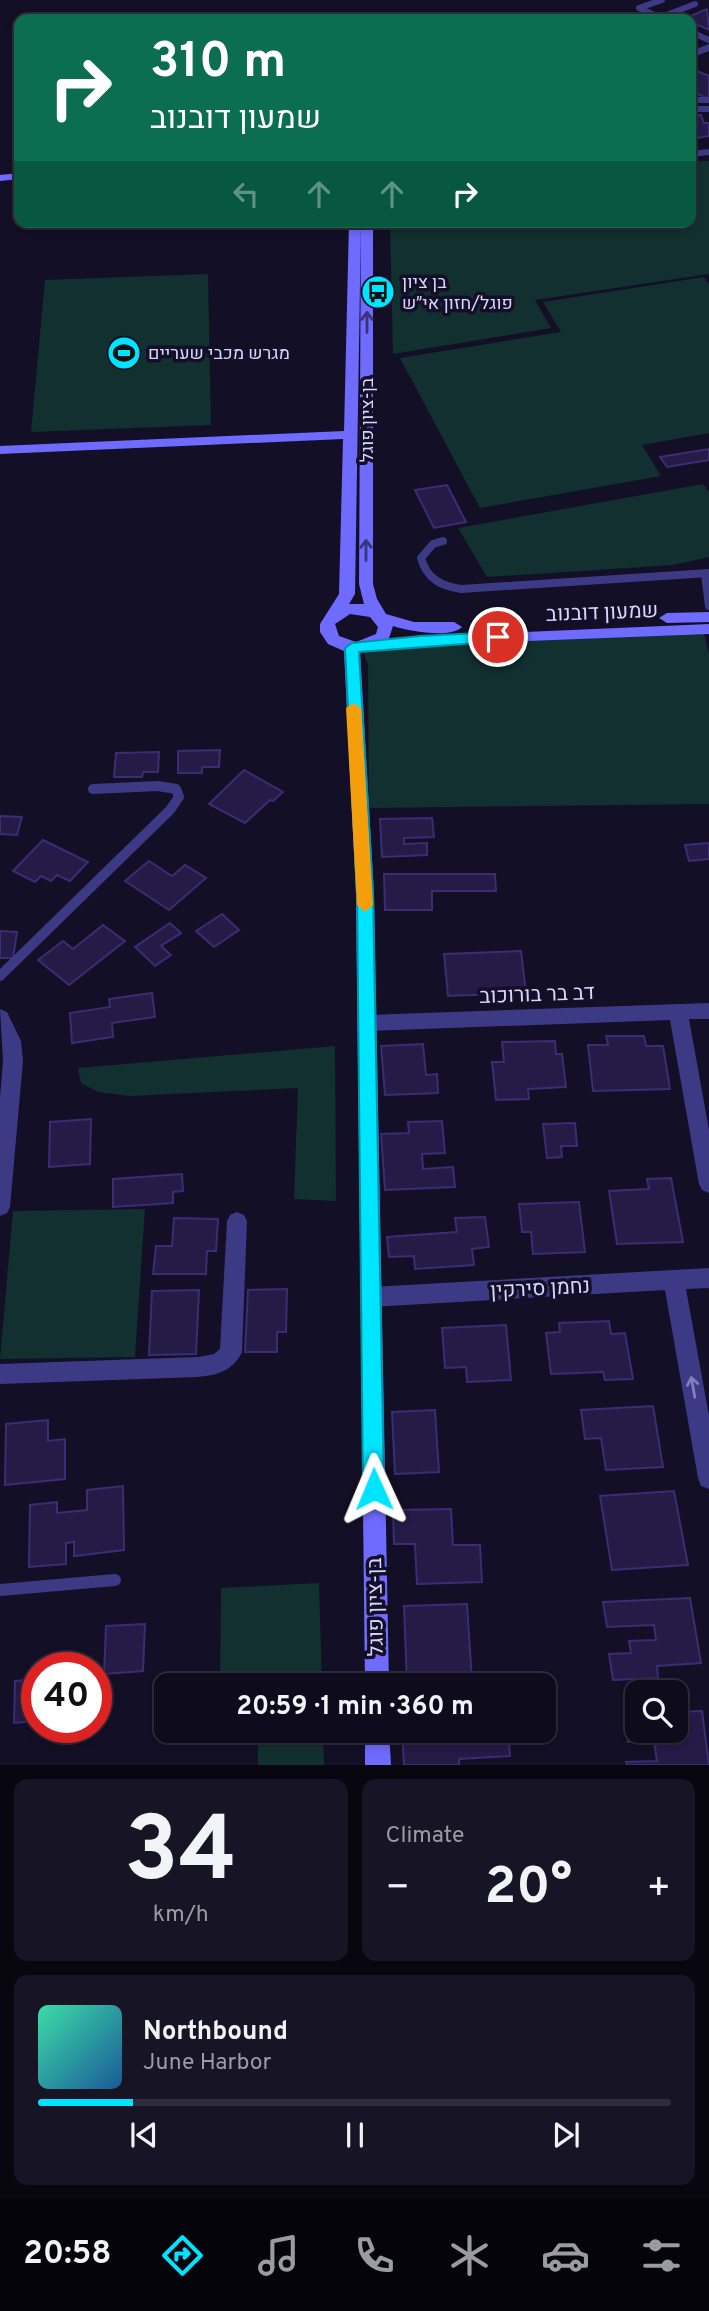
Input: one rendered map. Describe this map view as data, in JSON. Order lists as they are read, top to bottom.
{
  "streets": {
    "street": [
      "בן-ציון פוגל",
      "שמעון דובנוב",
      "דב בר בורוכוב",
      "נחמן סירקין"
    ]
  },
  "crossings": [
    ["בן-ציון פוגל", "שמעון דובנוב"],
    ["בן-ציון פוגל", "דב בר בורוכוב"],
    ["בן-ציון פוגל", "נחמן סירקין"]
  ],
  "places": {
    "bus stop": ["בן ציון פוגל/חזון אי״ש"],
    "sports": ["מגרש מכבי שעריים"]
  },
  "page": {
    "turn": ["310 m", "שמעון דובנוב"],
    "limit": "40",
    "trip": "20:59 · 1 min · 360 m",
    "tile": [
      ["34", "km/h"],
      "Climate"
    ],
    "heat": ["−", "20°", "+"],
    "song": ["Northbound", "June Harbor"],
    "tabs": "20:58"
  }
}
